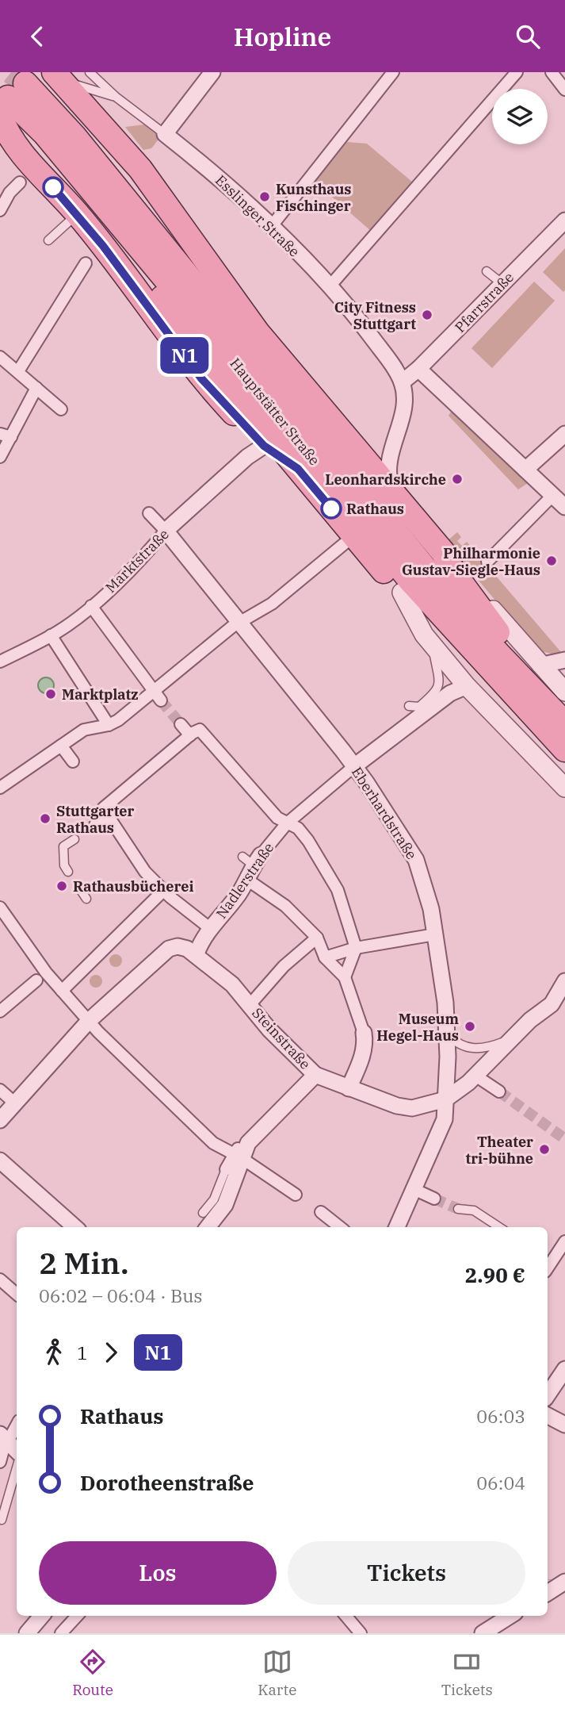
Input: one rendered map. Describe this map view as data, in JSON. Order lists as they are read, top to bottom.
{
  "streets": {
    "main road": ["Hauptstätter Straße"],
    "street": [
      "Esslinger Straße",
      "Pfarrstraße",
      "Marktstraße",
      "Eberhardstraße",
      "Nadlerstraße",
      "Steinstraße"
    ]
  },
  "crossings": [
    ["Esslinger Straße", "Pfarrstraße"],
    ["Marktstraße", "Eberhardstraße"],
    ["Eberhardstraße", "Nadlerstraße"],
    ["Eberhardstraße", "Steinstraße"],
    ["Nadlerstraße", "Steinstraße"]
  ],
  "places": [
    "Kunsthaus Fischinger",
    "City Fitness Stuttgart",
    "Leonhardskirche",
    "Rathaus",
    "Philharmonie Gustav-Siegle-Haus",
    "Marktplatz",
    "Stuttgarter Rathaus",
    "Rathausbücherei",
    "Museum Hegel-Haus",
    "Theater tri-bühne"
  ],
  "lines": ["bus line N1"],
  "page": {
    "header": "Hopline",
    "on_map": "N1",
    "heading": ["2 Min.", "06:02 – 06:04 · Bus", "2.90 €"],
    "legs": ["1", "N1"],
    "list": [
      {
        "name": "Rathaus",
        "value": "06:03"
      },
      {
        "name": "Dorotheenstraße",
        "value": "06:04"
      }
    ],
    "buttons": ["Los", "Tickets"],
    "tabs": ["Route", "Karte", "Tickets"]
  }
}
